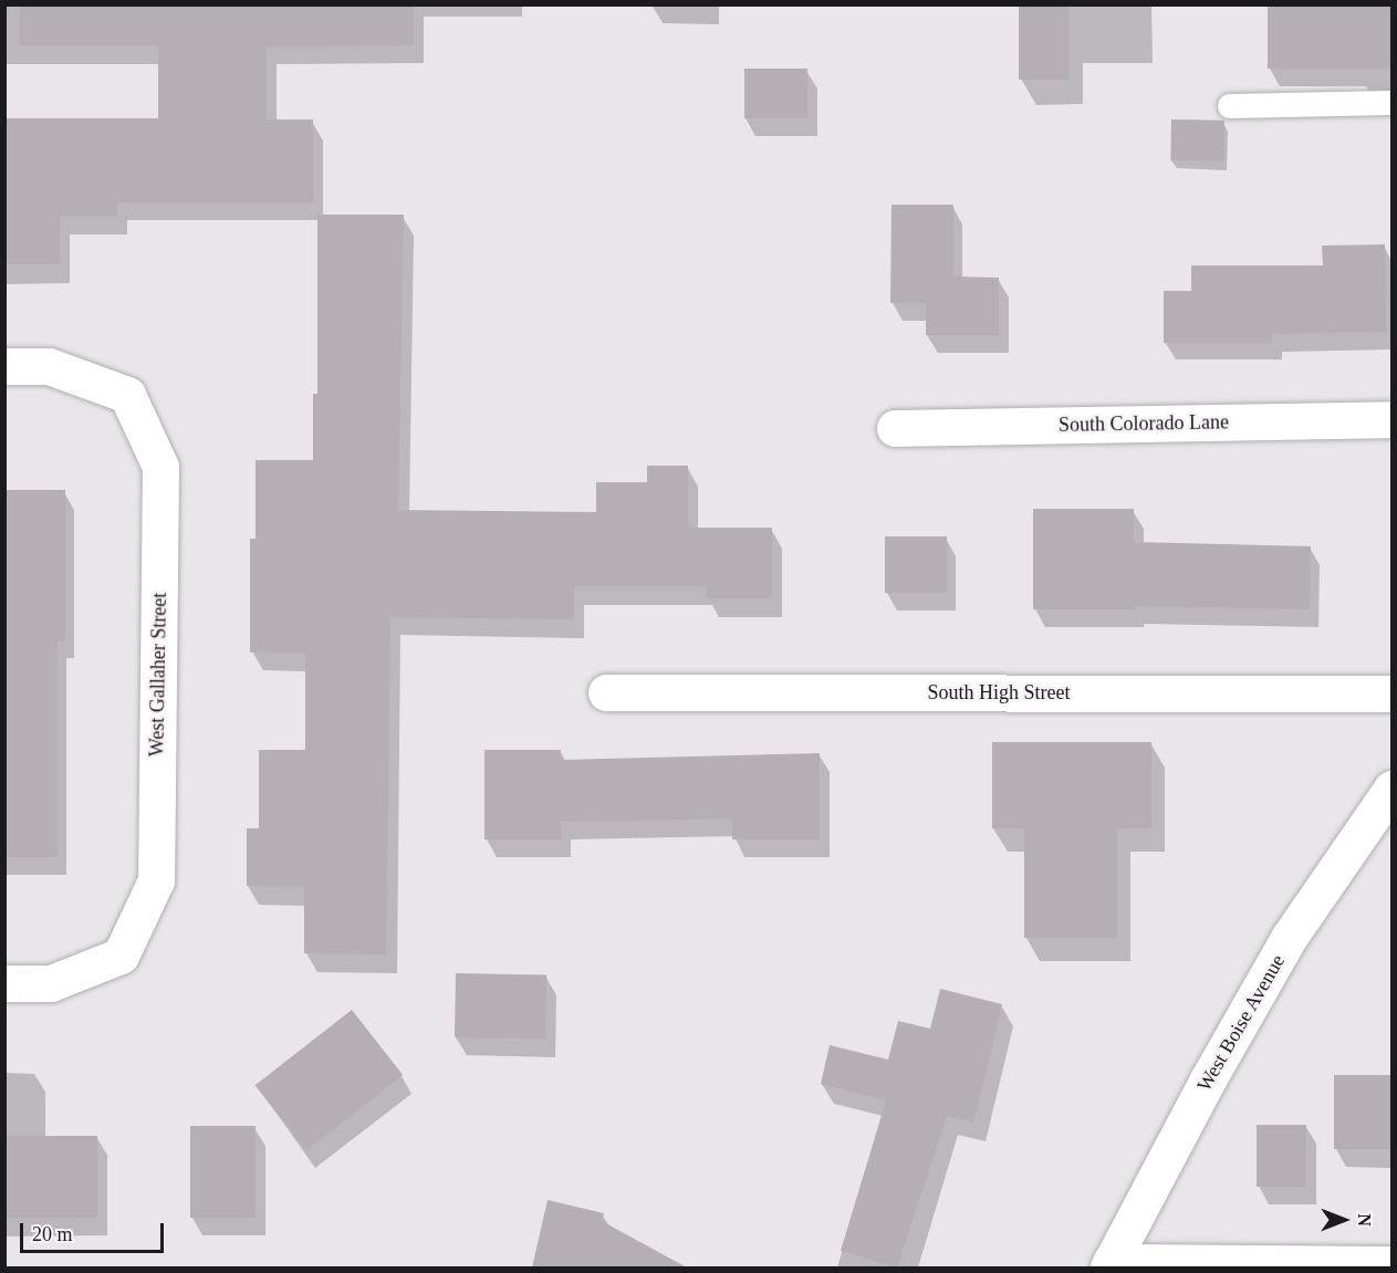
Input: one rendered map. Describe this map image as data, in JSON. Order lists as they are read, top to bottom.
{
  "streets": {
    "street": [
      "South Colorado Lane",
      "West Gallaher Street",
      "South High Street",
      "West Boise Avenue"
    ]
  },
  "scale_bar": "20 m",
  "north": "right"
}
